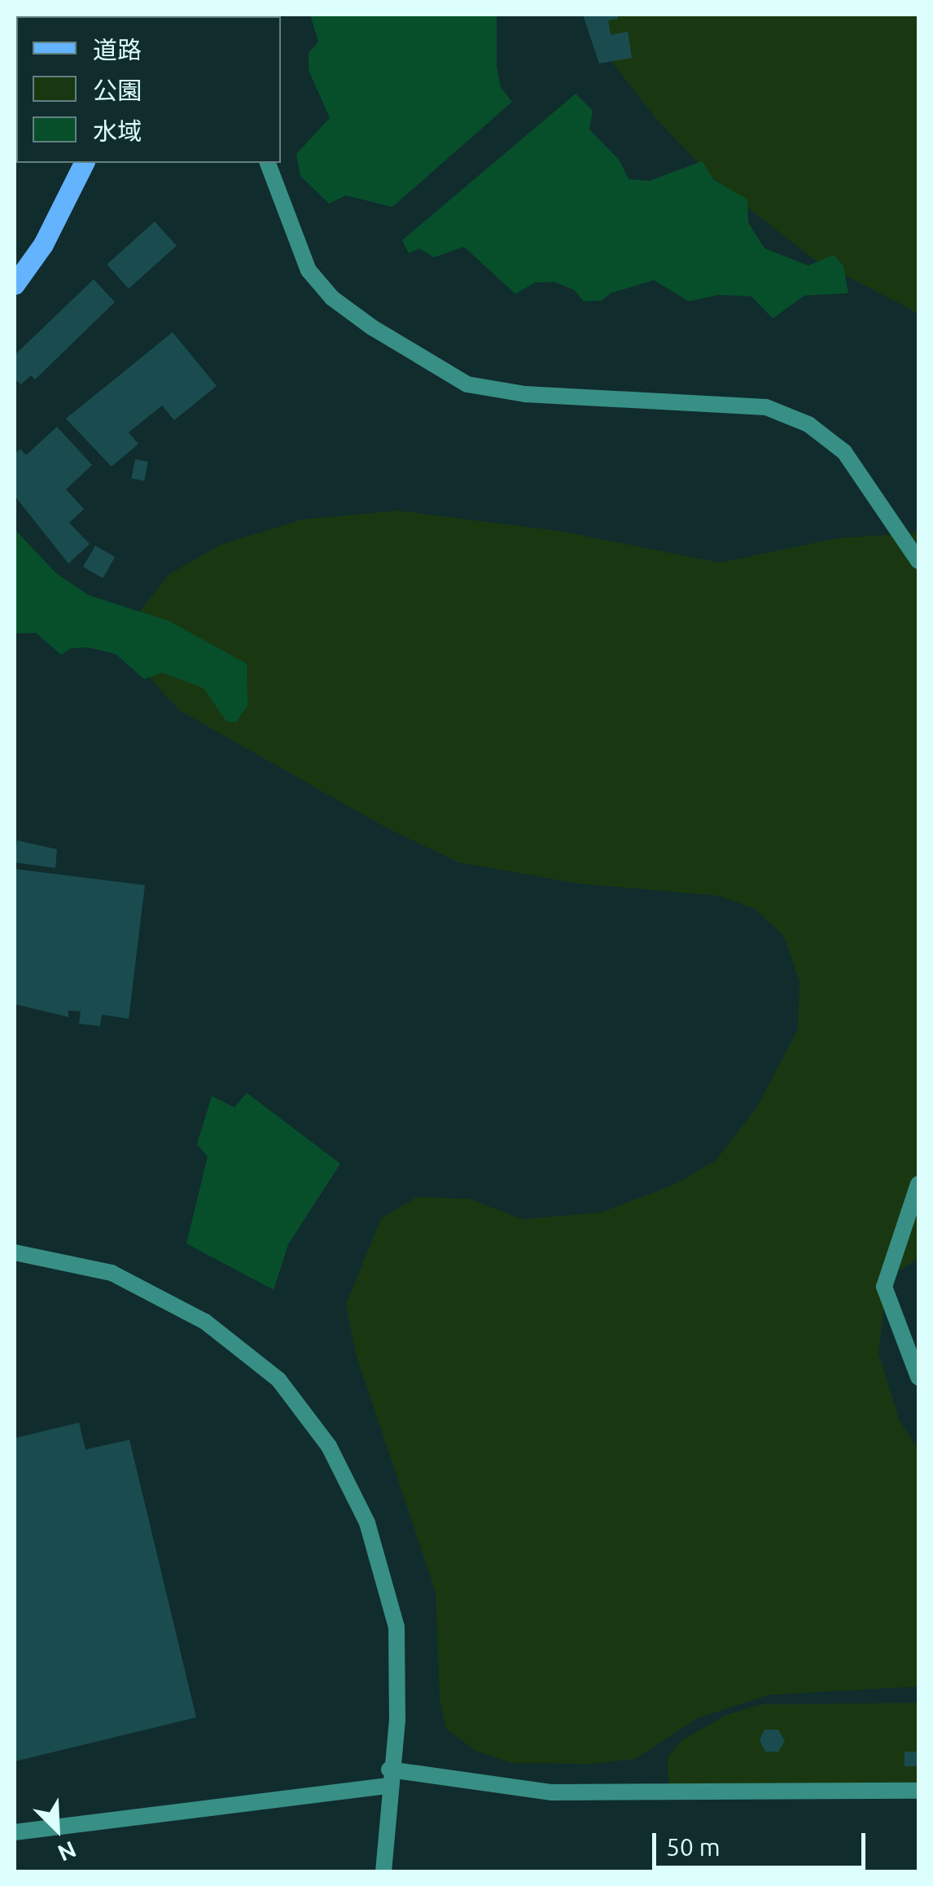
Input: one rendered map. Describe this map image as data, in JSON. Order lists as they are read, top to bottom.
{
  "legend": ["道路", "公園", "水域"],
  "scale_bar": "50 m",
  "north": "bottom right"
}
